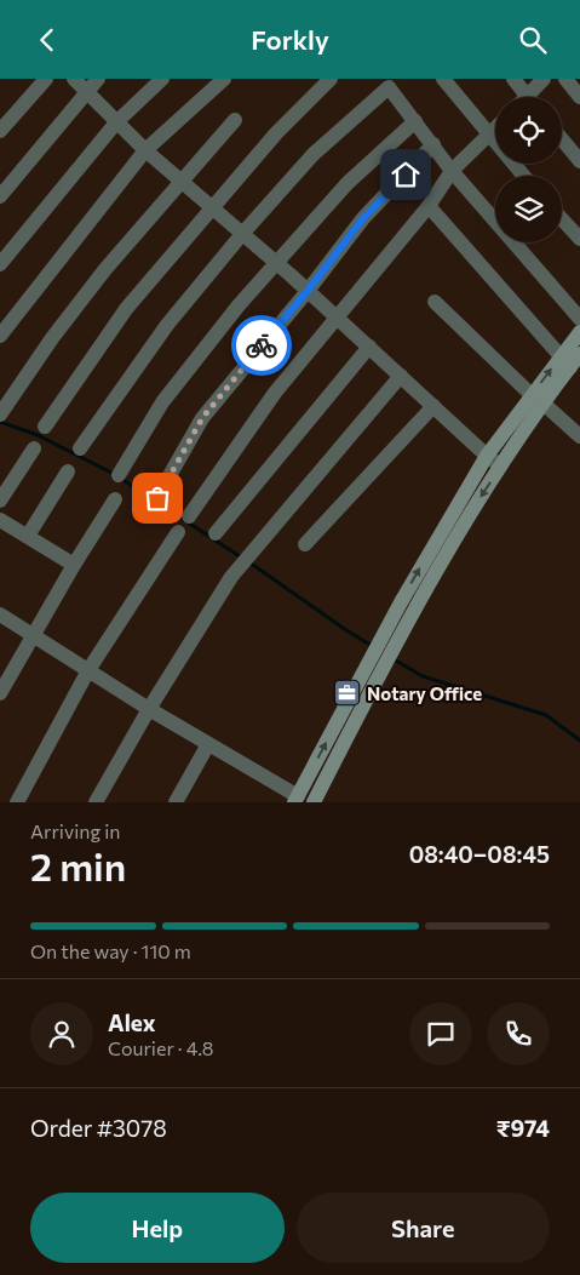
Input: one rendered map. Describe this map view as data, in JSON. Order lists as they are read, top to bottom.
{
  "places": {
    "office": ["Notary Office"]
  },
  "page": {
    "header": "Forkly",
    "heading": ["2 min", "Arriving in", "08:40–08:45"],
    "panel": [
      "Alex",
      "Courier · 4.8",
      "Order #3078",
      "₹974"
    ],
    "bar": "On the way · 110 m",
    "buttons": ["Help", "Share"]
  }
}
